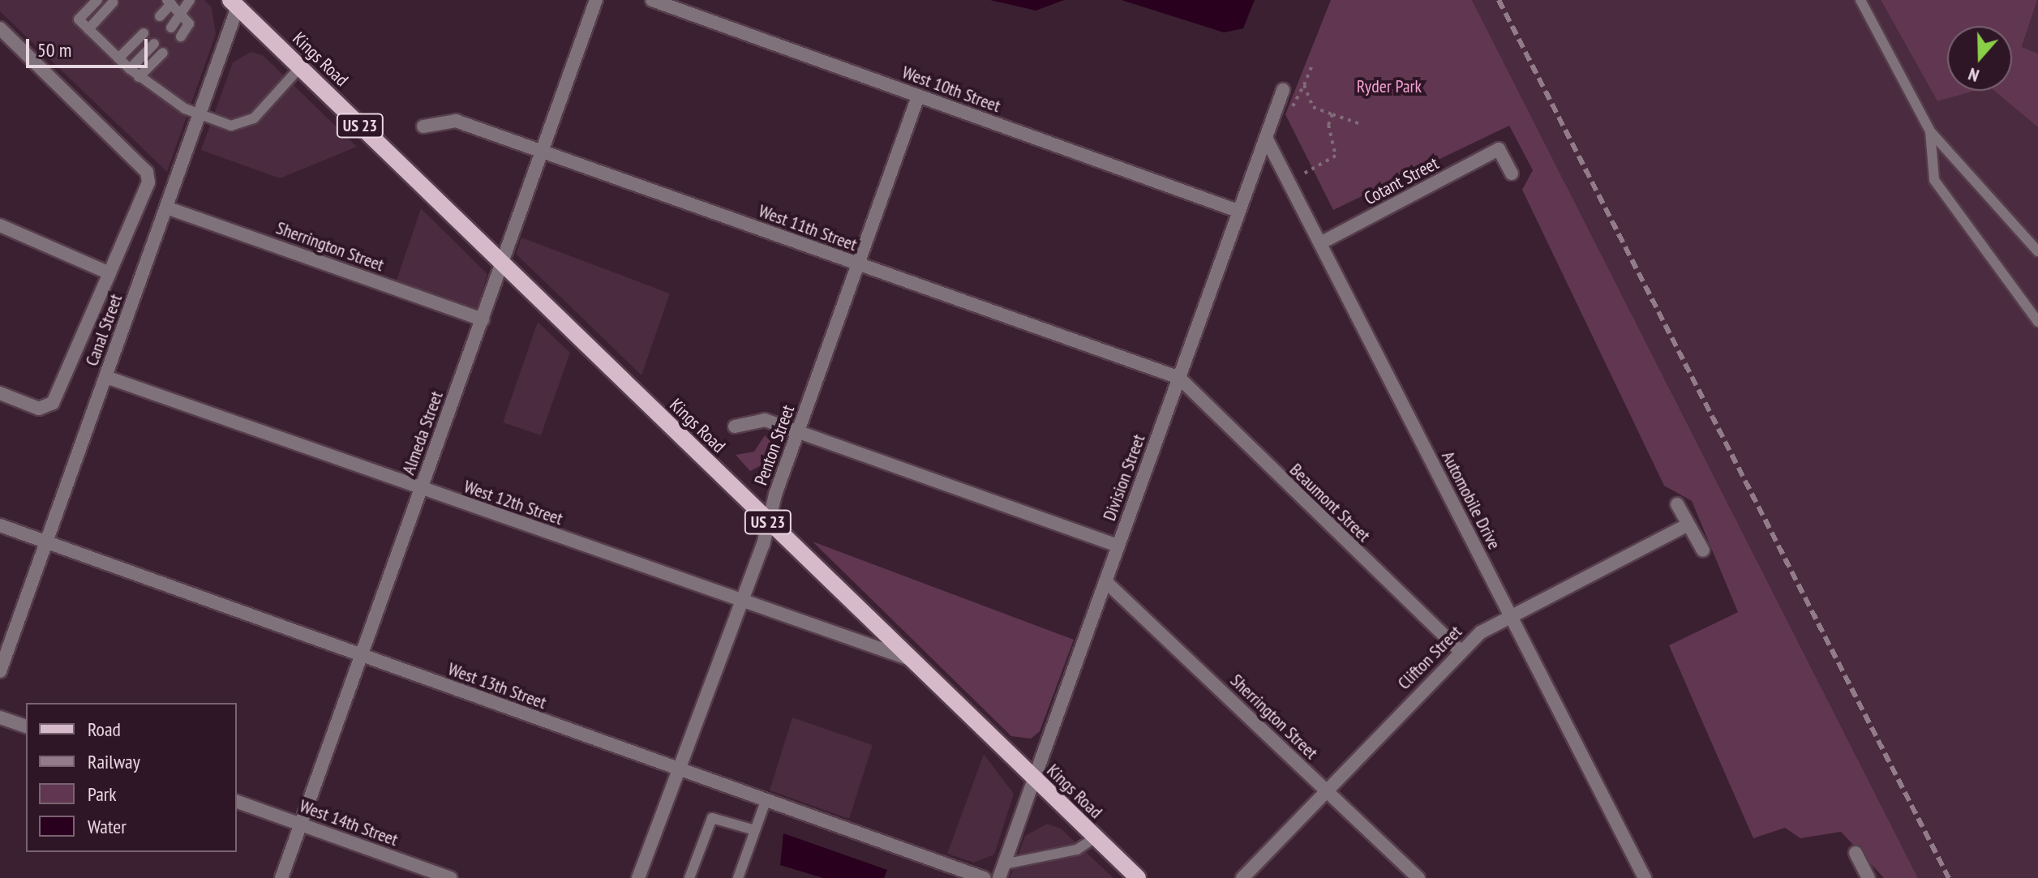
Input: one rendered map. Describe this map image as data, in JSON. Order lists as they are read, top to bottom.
{
  "streets": {
    "main road": ["Kings Road", "US 23"],
    "street": [
      "West 10th Street",
      "Cotant Street",
      "West 11th Street",
      "Sherrington Street",
      "Canal Street",
      "Almeda Street",
      "Penton Street",
      "Division Street",
      "Automobile Drive",
      "West 12th Street",
      "Beaumont Street",
      "Clifton Street",
      "West 13th Street",
      "West 14th Street"
    ]
  },
  "crossings": [
    ["Kings Road", "Canal Street"],
    ["Kings Road", "Almeda Street"],
    ["Kings Road", "Penton Street"],
    ["Kings Road", "Division Street"],
    ["Kings Road", "West 12th Street"],
    ["West 10th Street", "Penton Street"],
    ["West 10th Street", "Division Street"],
    ["Cotant Street", "Automobile Drive"],
    ["West 11th Street", "Almeda Street"],
    ["West 11th Street", "Penton Street"],
    ["West 11th Street", "Division Street"],
    ["West 11th Street", "Beaumont Street"],
    ["Sherrington Street", "Canal Street"],
    ["Sherrington Street", "Almeda Street"],
    ["Sherrington Street", "Division Street"],
    ["Sherrington Street", "Clifton Street"],
    ["Canal Street", "West 12th Street"],
    ["Canal Street", "West 13th Street"],
    ["Almeda Street", "West 12th Street"],
    ["Almeda Street", "West 13th Street"],
    ["Almeda Street", "West 14th Street"],
    ["Penton Street", "West 12th Street"],
    ["Penton Street", "West 13th Street"],
    ["Division Street", "Automobile Drive"],
    ["Division Street", "Beaumont Street"],
    ["Automobile Drive", "Clifton Street"],
    ["Beaumont Street", "Clifton Street"]
  ],
  "parks": ["Ryder Park"],
  "legend": [
    "Road",
    "Railway",
    "Park",
    "Water"
  ],
  "scale_bar": "50 m",
  "north": "bottom"
}
